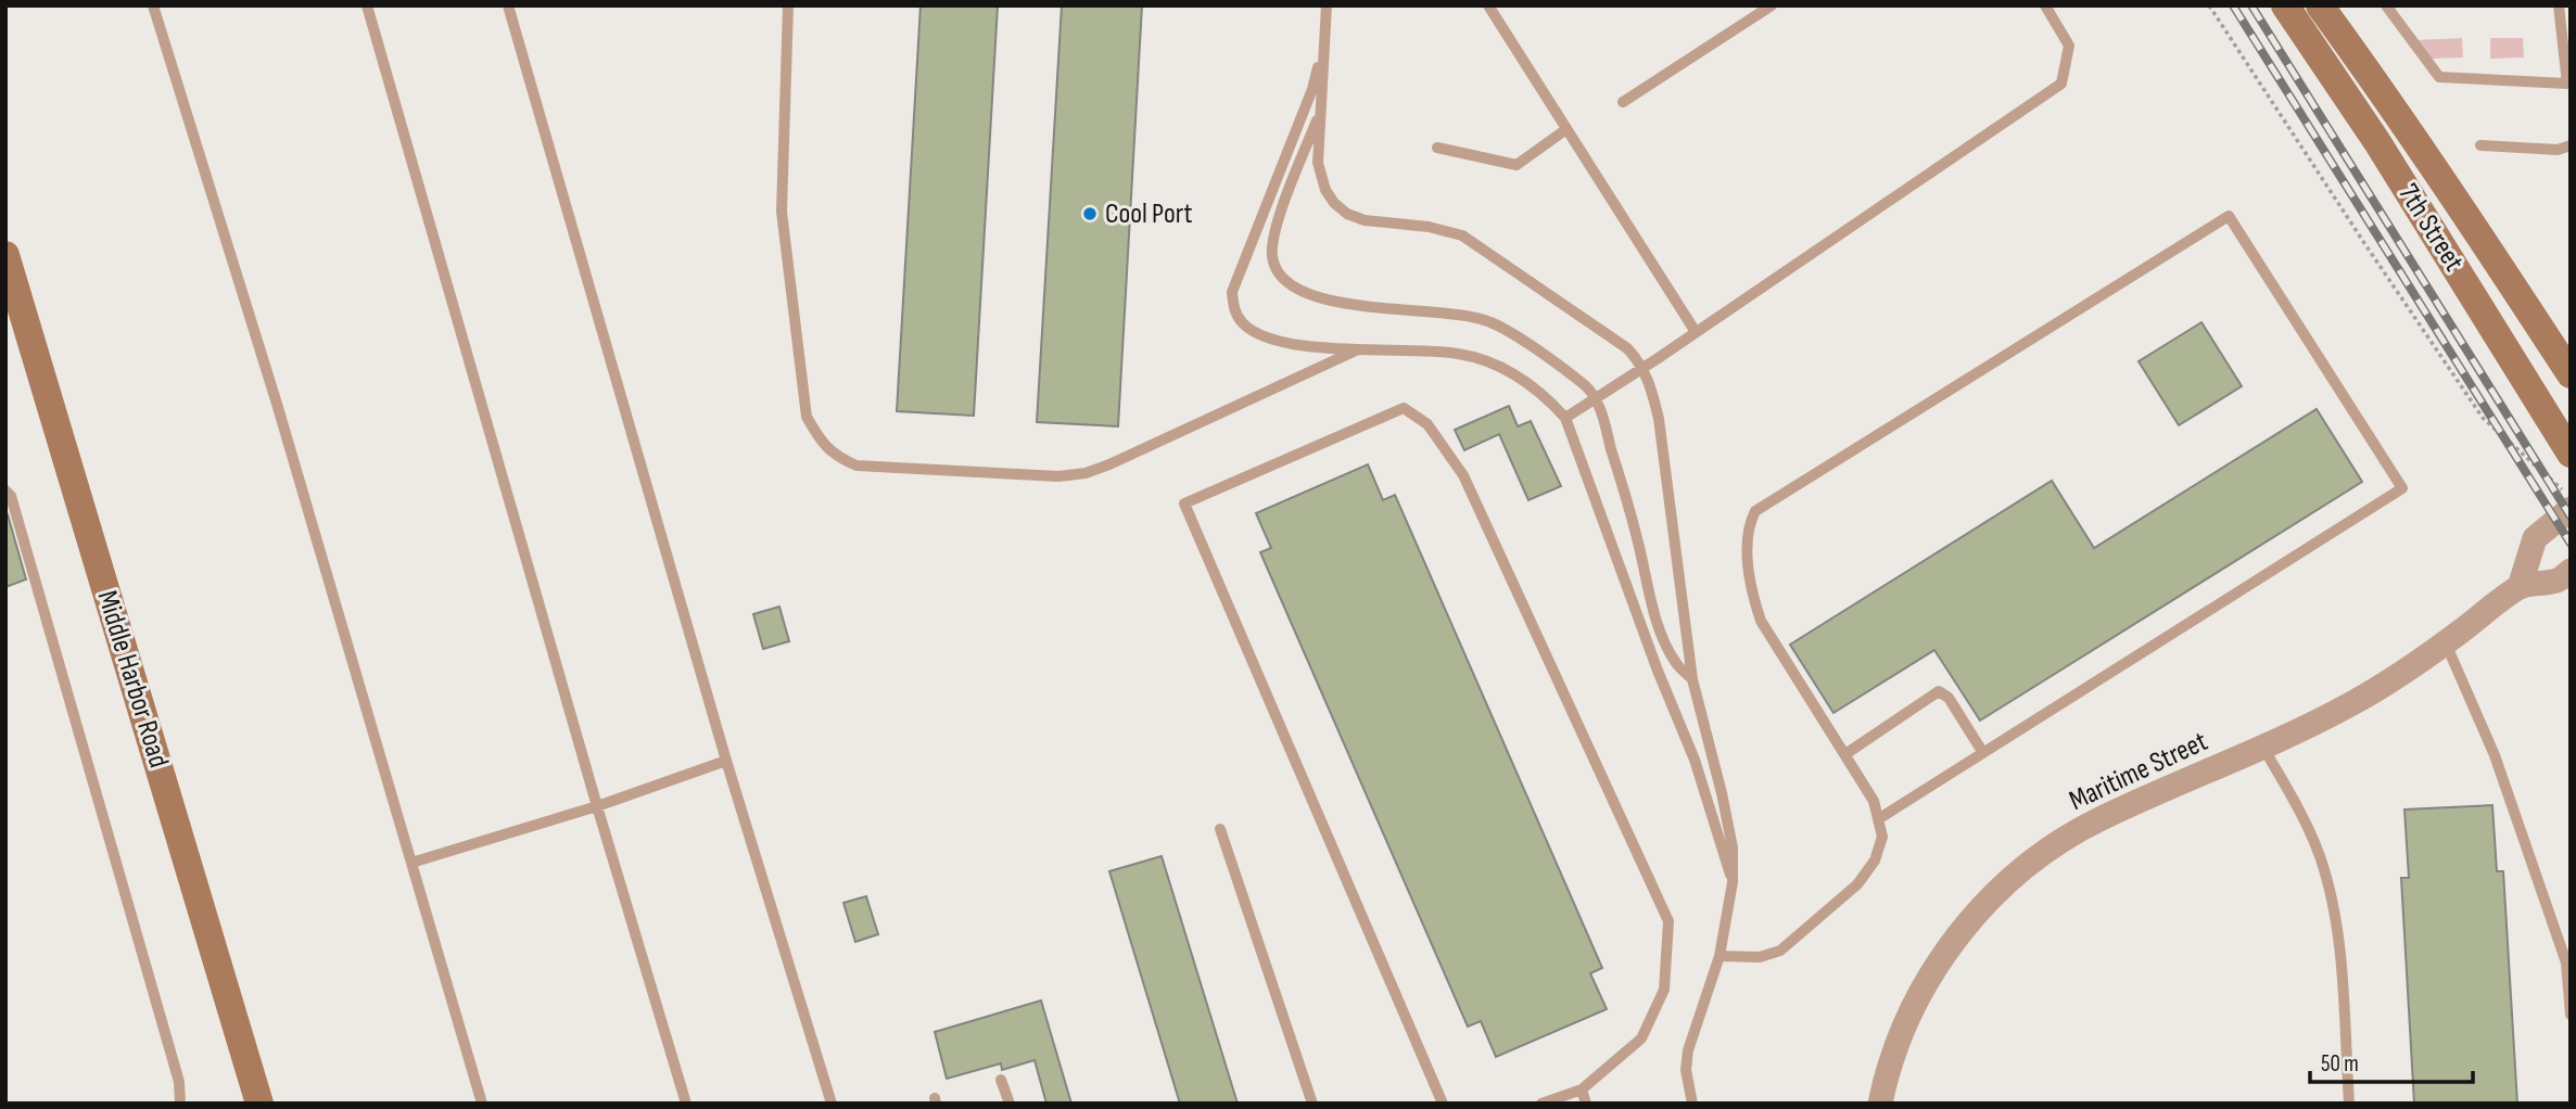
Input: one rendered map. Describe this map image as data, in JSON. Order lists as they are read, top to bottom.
{
  "streets": {
    "main road": ["7th Street", "Middle Harbor Road"],
    "street": ["Maritime Street"]
  },
  "places": ["Cool Port"],
  "scale_bar": "50 m"
}
